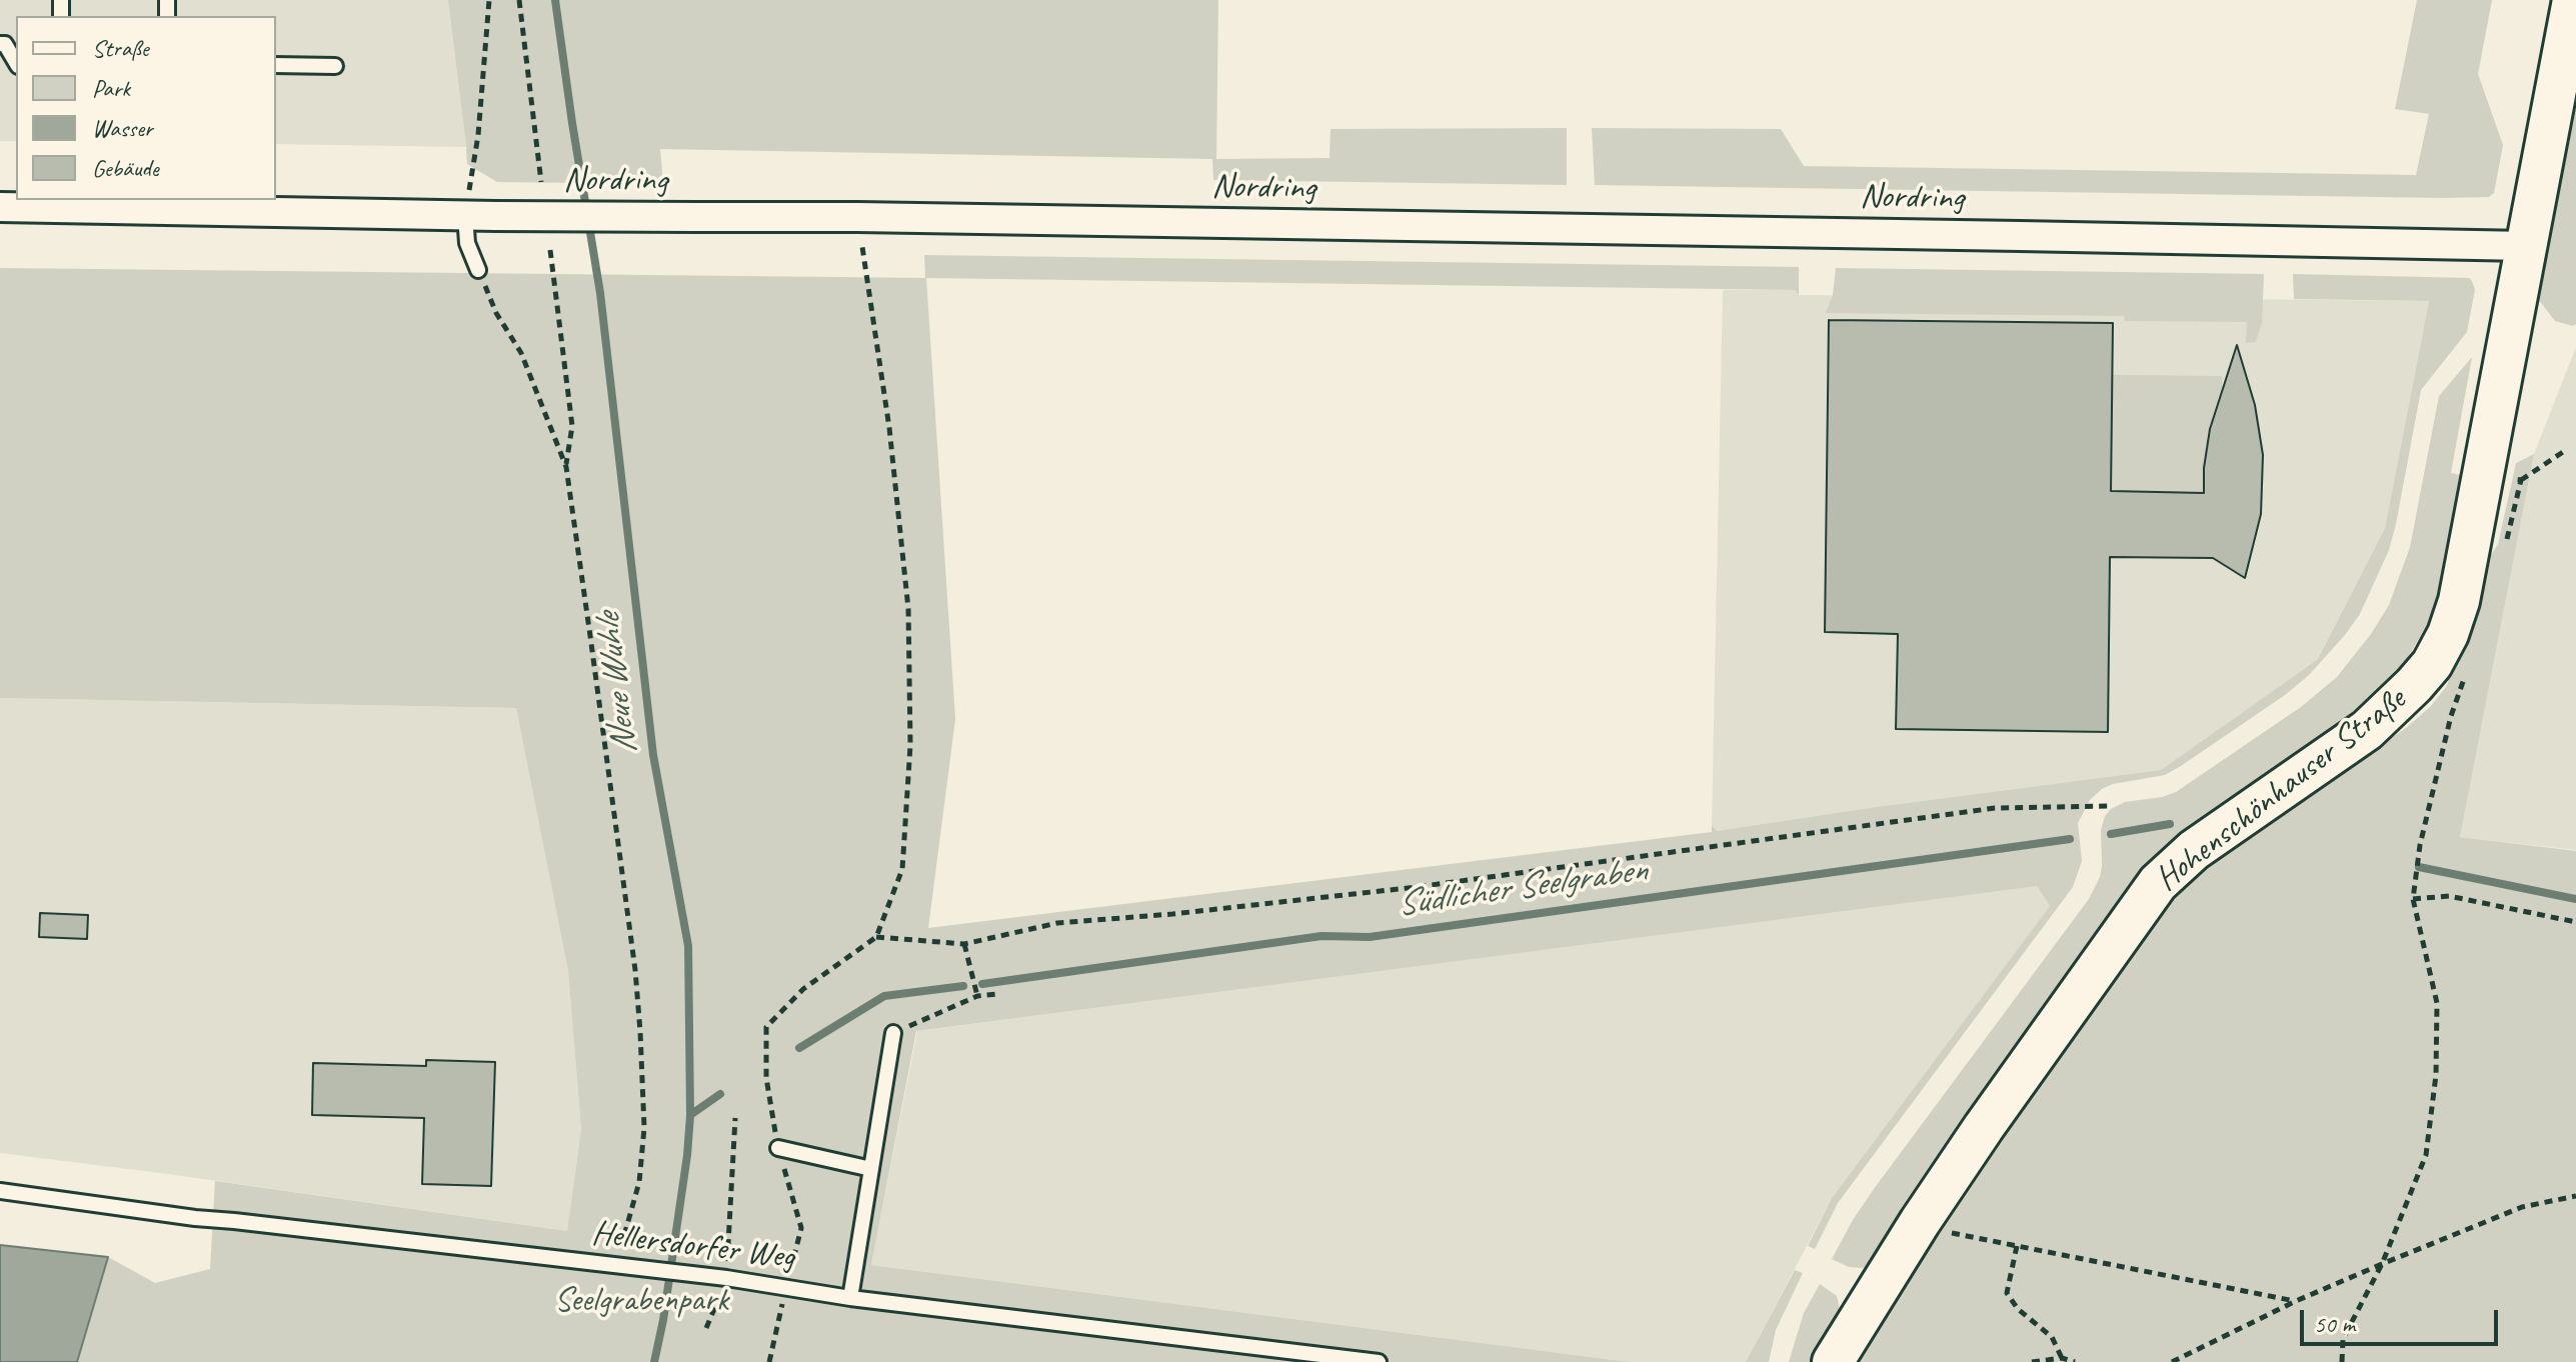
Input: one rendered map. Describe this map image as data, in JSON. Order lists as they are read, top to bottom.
{
  "streets": {
    "street": ["Nordring", "Hohenschönhauser Straße"],
    "lane": ["Hellersdorfer Weg"]
  },
  "crossings": [
    ["Nordring", "Hohenschönhauser Straße"]
  ],
  "water": ["Neue Wuhle", "Südlicher Seelgraben"],
  "parks": ["Seelgrabenpark"],
  "legend": [
    "Straße",
    "Park",
    "Wasser",
    "Gebäude"
  ],
  "scale_bar": "50 m"
}
